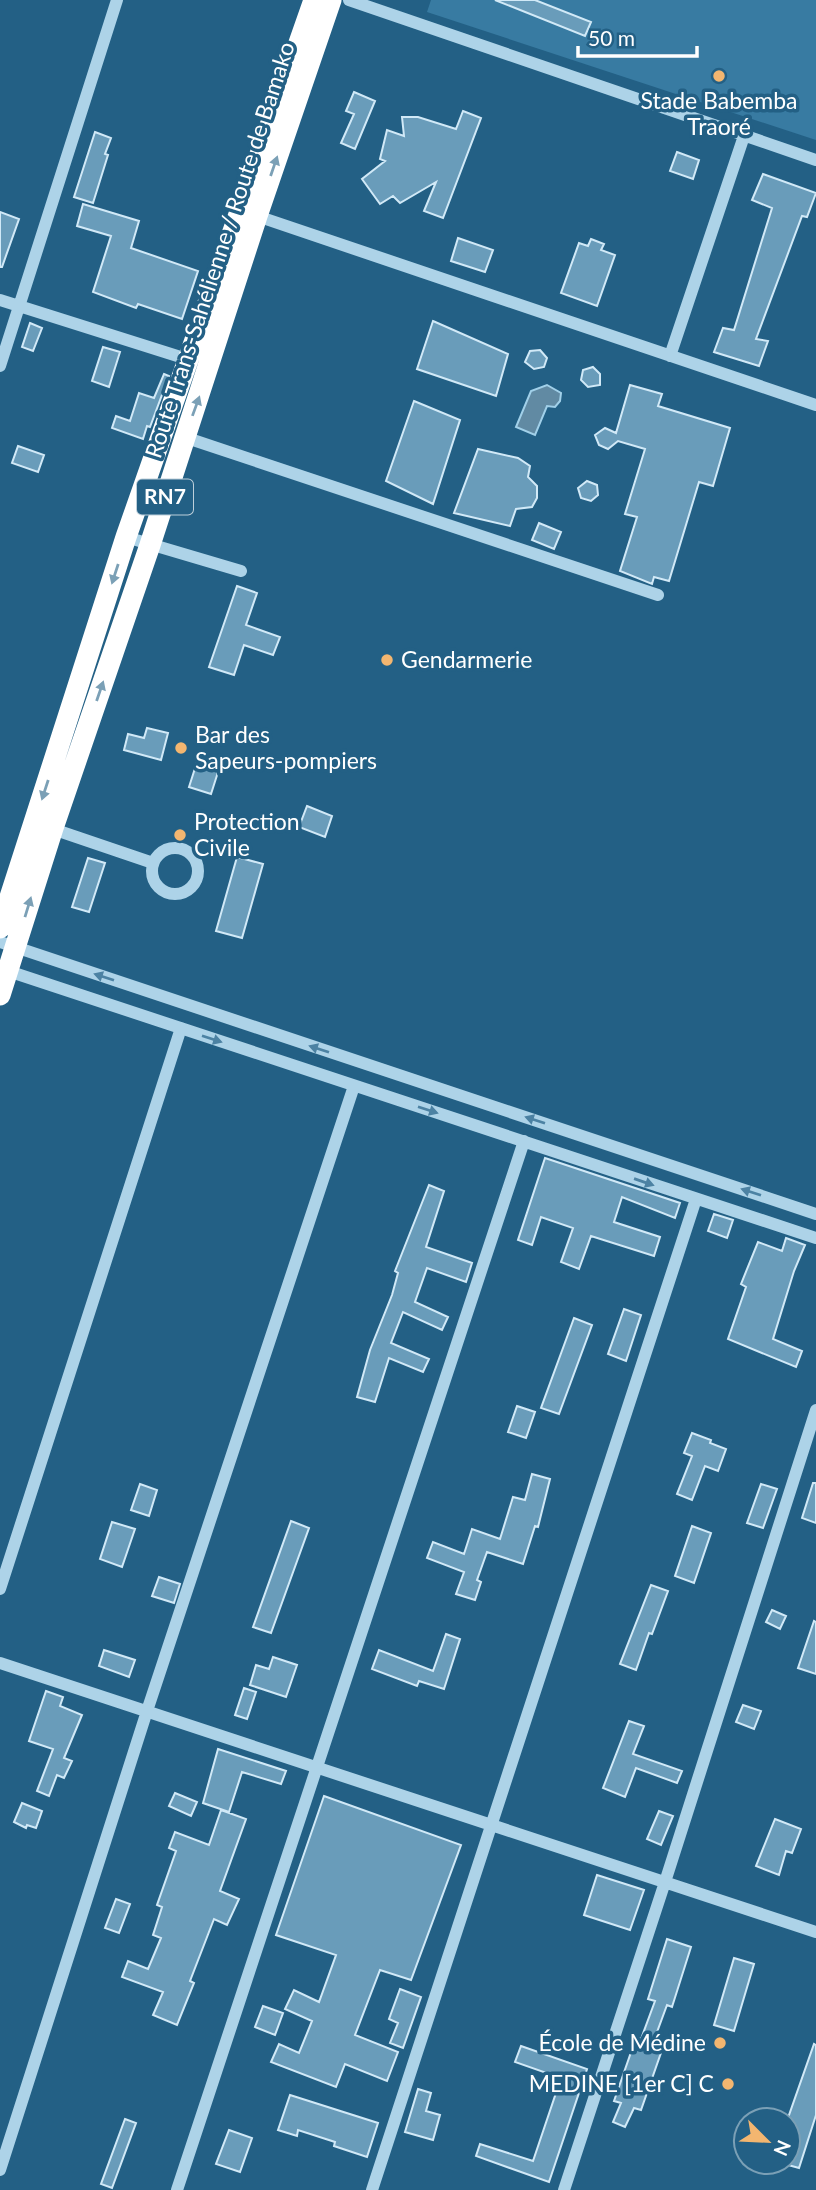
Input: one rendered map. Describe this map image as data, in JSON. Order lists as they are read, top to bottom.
{
  "streets": {
    "highway": ["Route Trans-Sahélienne / Route de Bamako", "RN7"]
  },
  "places": [
    "Stade Babemba Traoré",
    "Gendarmerie",
    "Bar des Sapeurs-pompiers",
    "Protection Civile",
    "École de Médine",
    "MEDINE [1er C] C"
  ],
  "scale_bar": "50 m",
  "north": "bottom right"
}
